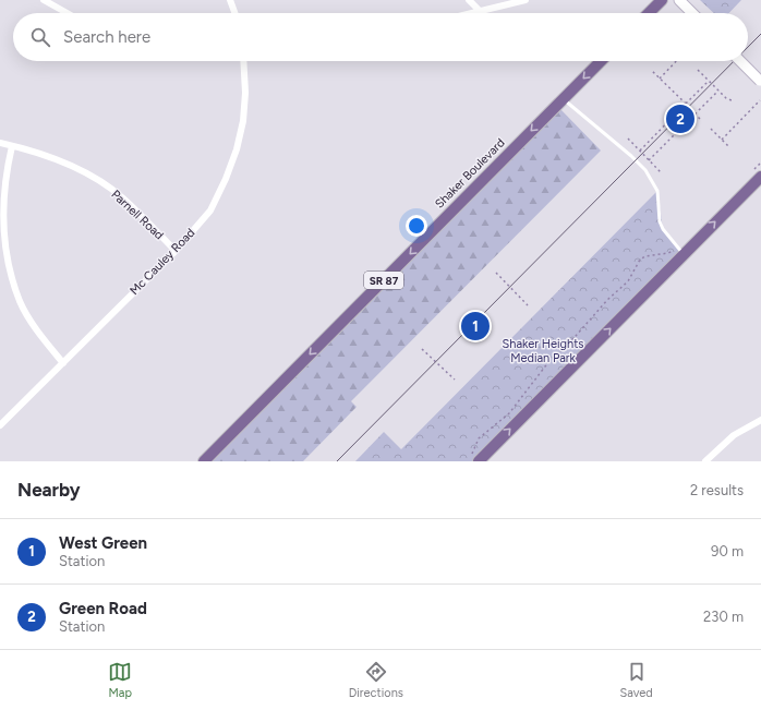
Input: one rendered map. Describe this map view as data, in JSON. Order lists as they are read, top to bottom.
{
  "streets": {
    "main road": ["Shaker Boulevard", "SR 87"],
    "street": ["Parnell Road", "Mc Cauley Road"]
  },
  "crossings": [
    ["Parnell Road", "Mc Cauley Road"]
  ],
  "one_way": ["Shaker Boulevard"],
  "parks": ["Shaker Heights Median Park"],
  "page": {
    "search": "Search here",
    "pins": ["2", "1"],
    "heading": ["Nearby", "2 results"],
    "list": [
      {
        "mark": "1",
        "name": "West Green",
        "note": "Station",
        "value": "90 m"
      },
      {
        "mark": "2",
        "name": "Green Road",
        "note": "Station",
        "value": "230 m"
      }
    ],
    "nav": ["Map", "Directions", "Saved"]
  }
}
